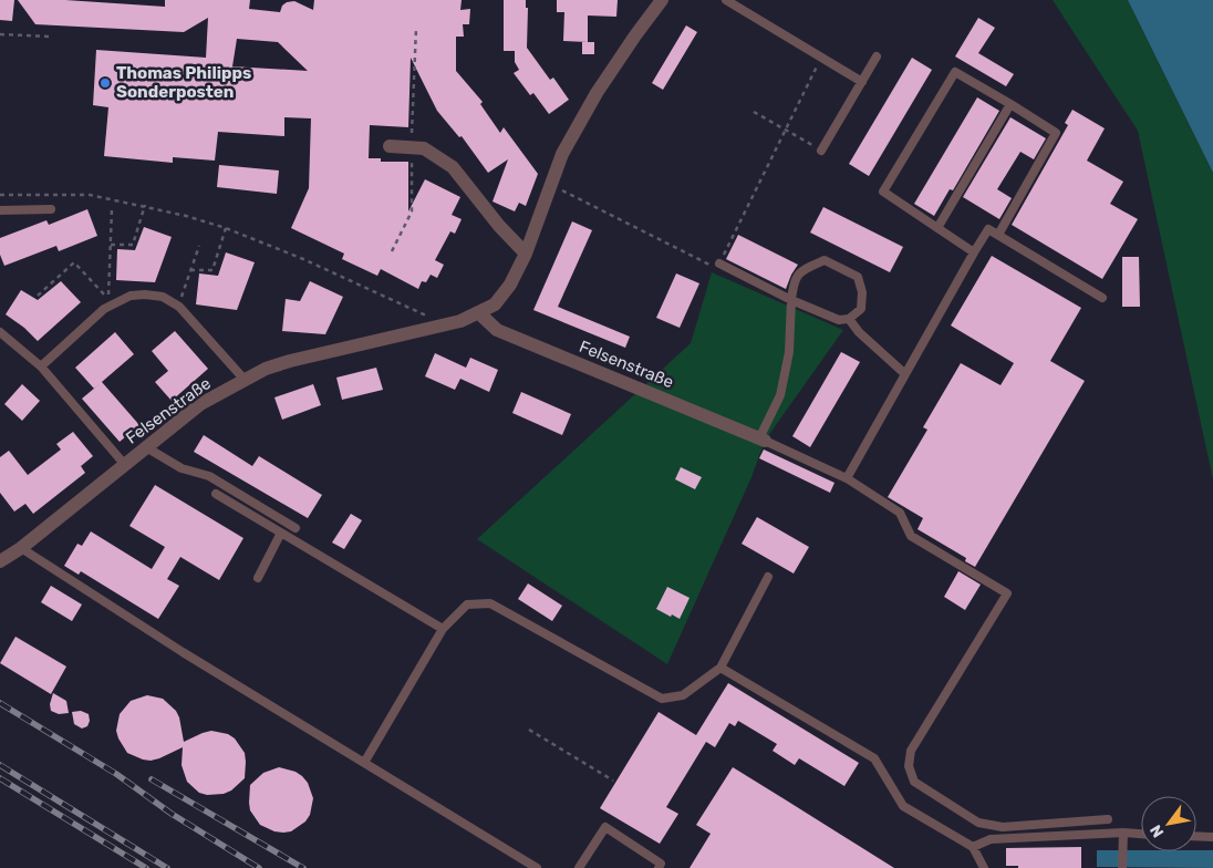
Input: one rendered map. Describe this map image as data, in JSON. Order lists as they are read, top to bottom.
{
  "streets": {
    "street": ["Felsenstraße"]
  },
  "places": ["Thomas Philipps Sonderposten"],
  "north": "bottom left"
}
